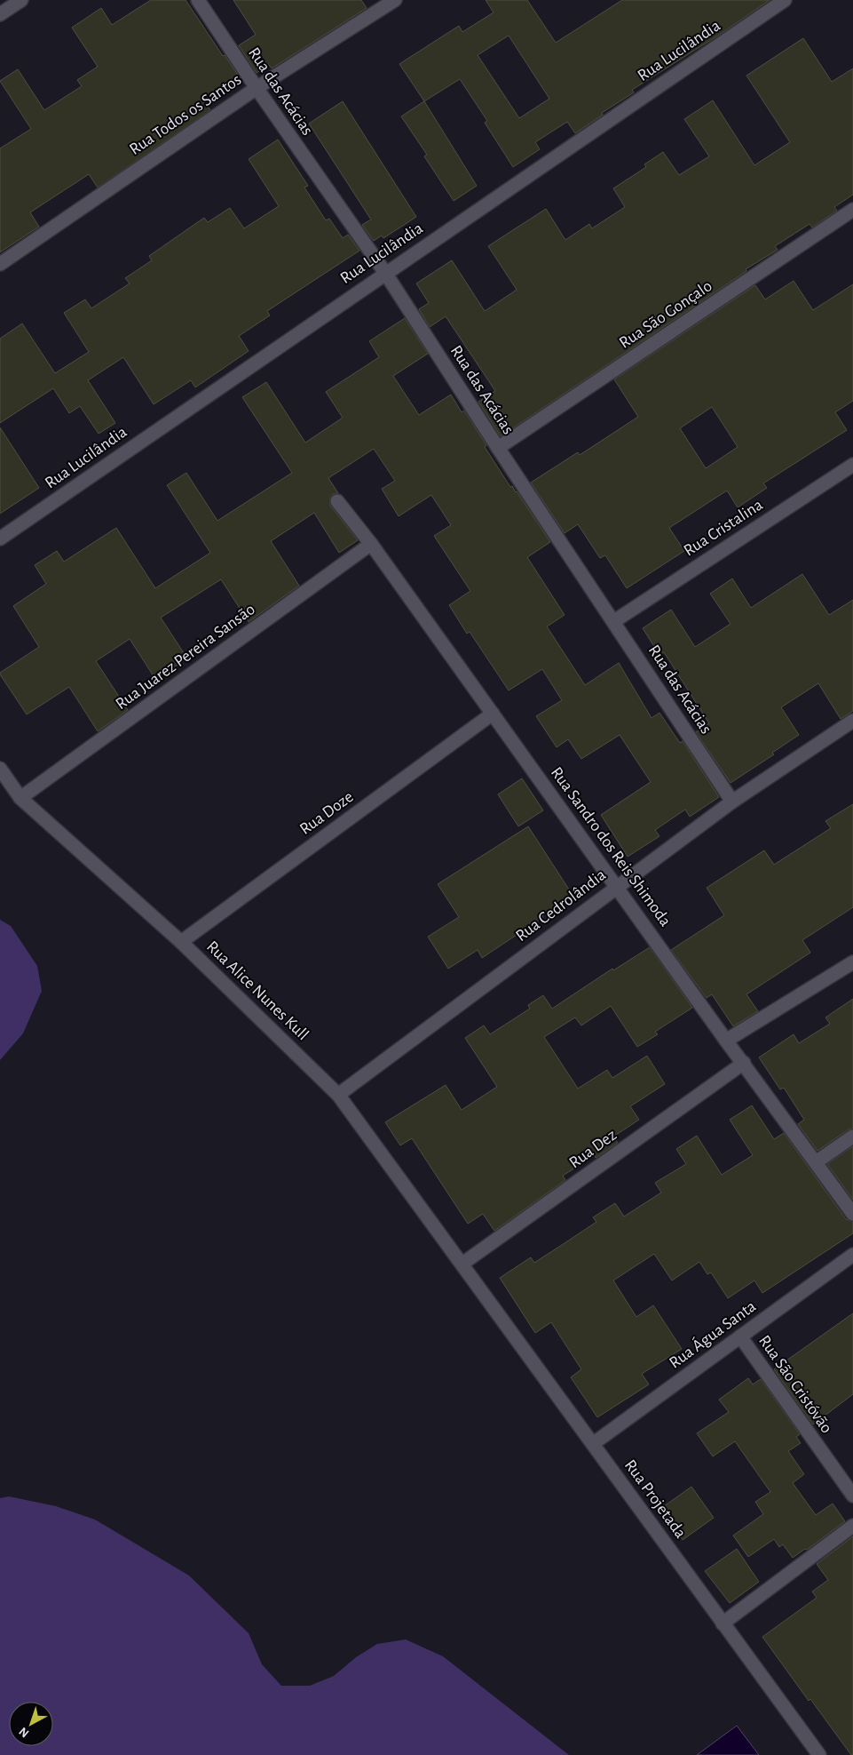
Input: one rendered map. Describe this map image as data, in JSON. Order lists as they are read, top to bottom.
{
  "streets": {
    "street": [
      "Rua Lucilândia",
      "Rua das Acácias",
      "Rua Todos os Santos",
      "Rua São Gonçalo",
      "Rua Cristalina",
      "Rua Juarez Pereira Sansão",
      "Rua Doze",
      "Rua Sandro dos Reis Shimoda",
      "Rua Cedrolândia",
      "Rua Alice Nunes Kull",
      "Rua Dez",
      "Rua Água Santa",
      "Rua São Cristóvão",
      "Rua Projetada"
    ]
  },
  "crossings": [
    ["Rua Lucilândia", "Rua das Acácias"],
    ["Rua das Acácias", "Rua Todos os Santos"],
    ["Rua das Acácias", "Rua São Gonçalo"],
    ["Rua das Acácias", "Rua Cristalina"],
    ["Rua das Acácias", "Rua Cedrolândia"],
    ["Rua Juarez Pereira Sansão", "Rua Sandro dos Reis Shimoda"],
    ["Rua Juarez Pereira Sansão", "Rua Alice Nunes Kull"],
    ["Rua Doze", "Rua Sandro dos Reis Shimoda"],
    ["Rua Doze", "Rua Alice Nunes Kull"],
    ["Rua Sandro dos Reis Shimoda", "Rua Cedrolândia"],
    ["Rua Sandro dos Reis Shimoda", "Rua Dez"],
    ["Rua Cedrolândia", "Rua Alice Nunes Kull"],
    ["Rua Alice Nunes Kull", "Rua Dez"],
    ["Rua Alice Nunes Kull", "Rua Projetada"],
    ["Rua Dez", "Rua Projetada"],
    ["Rua Água Santa", "Rua São Cristóvão"],
    ["Rua Água Santa", "Rua Projetada"]
  ],
  "north": "bottom left"
}
